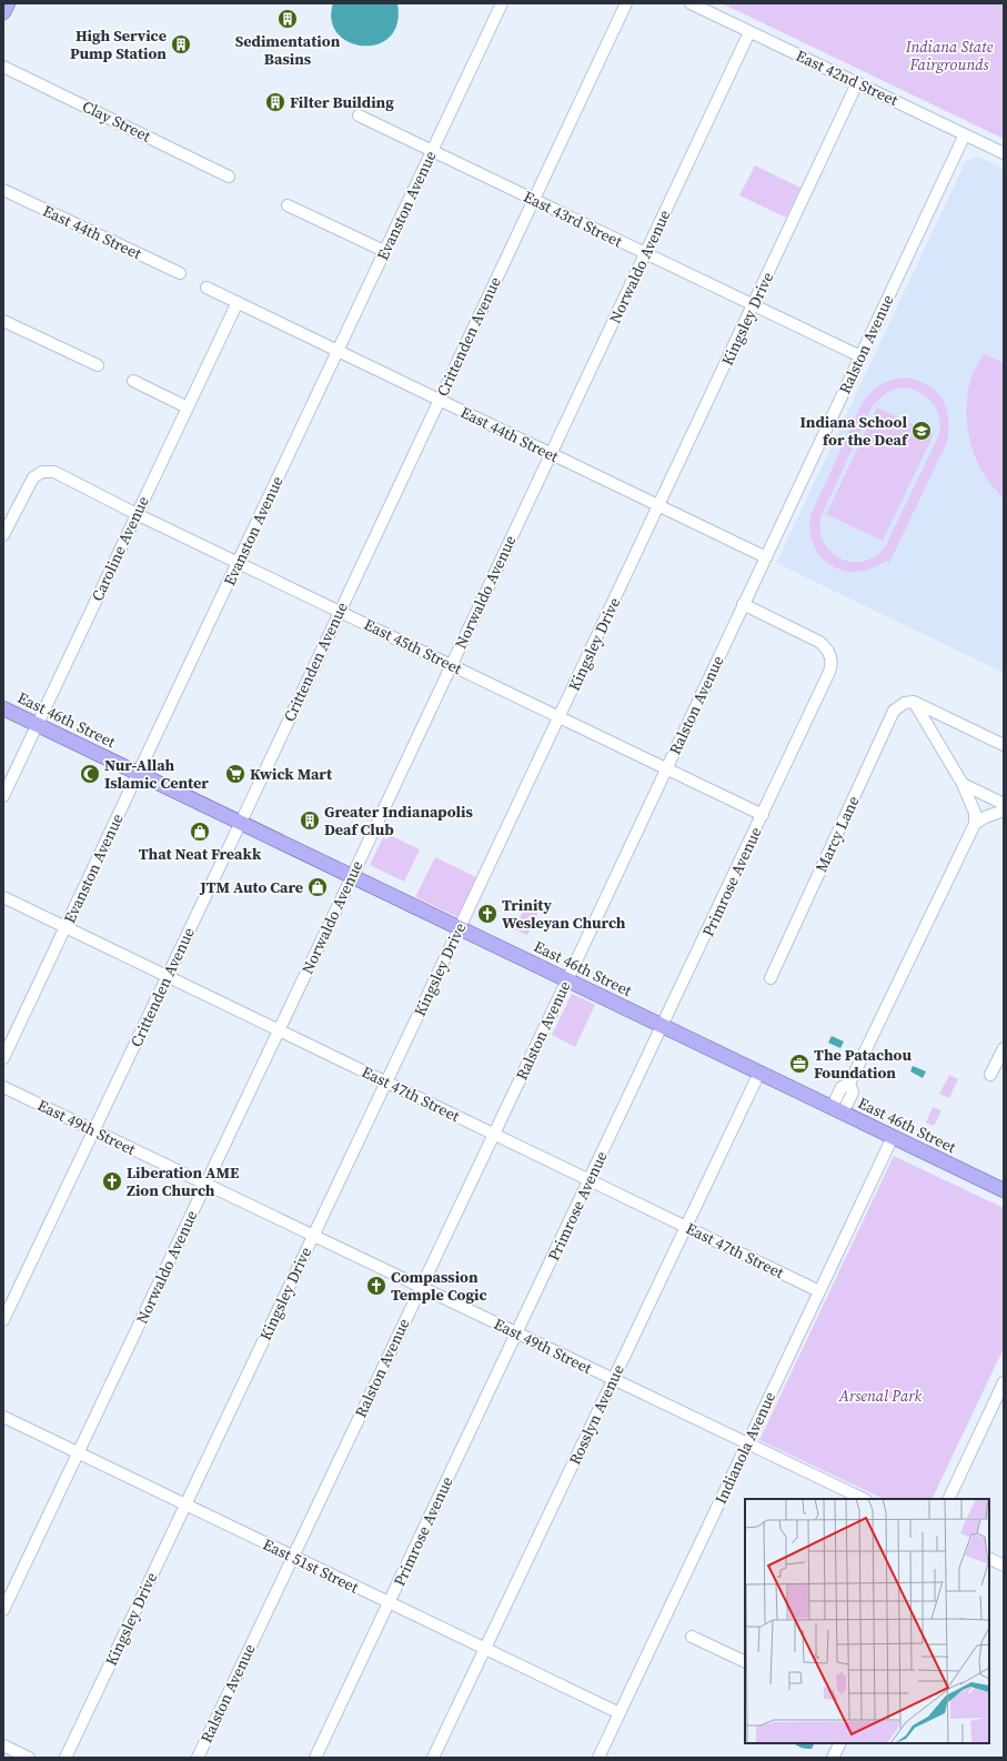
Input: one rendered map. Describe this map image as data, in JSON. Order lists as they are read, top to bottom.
{
  "streets": {
    "main road": ["East 46th Street"],
    "street": [
      "East 42nd Street",
      "Clay Street",
      "Evanston Avenue",
      "East 43rd Street",
      "East 44th Street",
      "Norwaldo Avenue",
      "Kingsley Drive",
      "Crittenden Avenue",
      "Ralston Avenue",
      "Caroline Avenue",
      "East 45th Street",
      "Marcy Lane",
      "Primrose Avenue",
      "East 47th Street",
      "East 49th Street",
      "Rosslyn Avenue",
      "Indianola Avenue",
      "East 51st Street"
    ]
  },
  "crossings": [
    ["East 42nd Street", "Norwaldo Avenue"],
    ["East 42nd Street", "Kingsley Drive"],
    ["East 42nd Street", "Ralston Avenue"],
    ["Evanston Avenue", "East 43rd Street"],
    ["Evanston Avenue", "East 44th Street"],
    ["Evanston Avenue", "East 45th Street"],
    ["Evanston Avenue", "East 46th Street"],
    ["Evanston Avenue", "East 47th Street"],
    ["East 43rd Street", "Norwaldo Avenue"],
    ["East 43rd Street", "Kingsley Drive"],
    ["East 43rd Street", "Crittenden Avenue"],
    ["East 43rd Street", "Ralston Avenue"],
    ["East 44th Street", "Norwaldo Avenue"],
    ["East 44th Street", "Kingsley Drive"],
    ["East 44th Street", "Crittenden Avenue"],
    ["East 44th Street", "Ralston Avenue"],
    ["East 44th Street", "Caroline Avenue"],
    ["Norwaldo Avenue", "East 45th Street"],
    ["Norwaldo Avenue", "East 46th Street"],
    ["Norwaldo Avenue", "East 47th Street"],
    ["Norwaldo Avenue", "East 49th Street"],
    ["Norwaldo Avenue", "East 51st Street"],
    ["Kingsley Drive", "East 45th Street"],
    ["Kingsley Drive", "East 46th Street"],
    ["Kingsley Drive", "East 47th Street"],
    ["Kingsley Drive", "East 49th Street"],
    ["Kingsley Drive", "East 51st Street"],
    ["Crittenden Avenue", "East 45th Street"],
    ["Crittenden Avenue", "East 46th Street"],
    ["Crittenden Avenue", "East 47th Street"],
    ["Crittenden Avenue", "East 49th Street"],
    ["Ralston Avenue", "East 45th Street"],
    ["Ralston Avenue", "East 46th Street"],
    ["Ralston Avenue", "Primrose Avenue"],
    ["Ralston Avenue", "East 47th Street"],
    ["Ralston Avenue", "East 49th Street"],
    ["Ralston Avenue", "East 51st Street"],
    ["Caroline Avenue", "East 45th Street"],
    ["Caroline Avenue", "East 46th Street"],
    ["East 45th Street", "Primrose Avenue"],
    ["East 46th Street", "Primrose Avenue"],
    ["East 46th Street", "Rosslyn Avenue"],
    ["East 46th Street", "Indianola Avenue"],
    ["Primrose Avenue", "East 47th Street"],
    ["Primrose Avenue", "East 49th Street"],
    ["Primrose Avenue", "East 51st Street"],
    ["East 47th Street", "Rosslyn Avenue"],
    ["East 47th Street", "Indianola Avenue"],
    ["East 49th Street", "Rosslyn Avenue"],
    ["East 49th Street", "Indianola Avenue"],
    ["Rosslyn Avenue", "East 51st Street"],
    ["Indianola Avenue", "East 51st Street"]
  ],
  "parks": ["Indiana State Fairgrounds", "Arsenal Park"],
  "places": {
    "building": [
      "Sedimentation Basins",
      "High Service Pump Station",
      "Filter Building",
      "Greater Indianapolis Deaf Club"
    ],
    "school or university": ["Indiana School for the Deaf"],
    "mosque": ["Nur-Allah Islamic Center"],
    "supermarket": ["Kwick Mart"],
    "shop": ["That Neat Freakk", "JTM Auto Care"],
    "church": ["Trinity Wesleyan Church", "Liberation AME Zion Church", "Compassion Temple Cogic"],
    "office": ["The Patachou Foundation"]
  }
}
